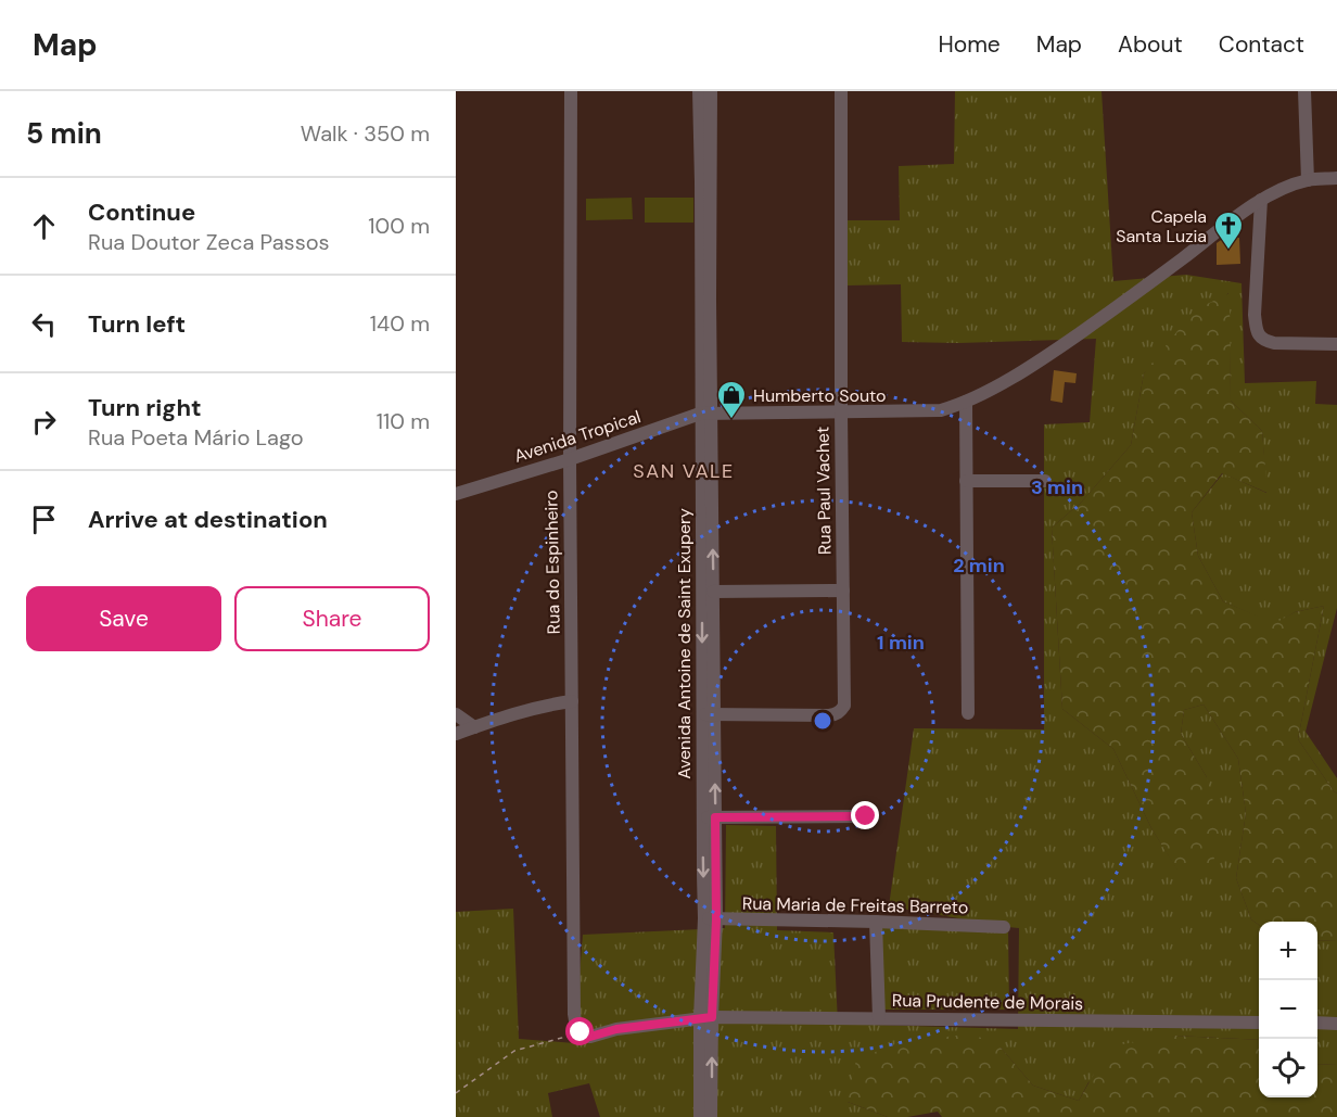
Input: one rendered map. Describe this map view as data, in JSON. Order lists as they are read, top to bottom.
{
  "streets": {
    "street": [
      "Avenida Tropical",
      "Rua Paul Vachet",
      "Rua do Espinheiro",
      "Avenida Antoine de Saint Exupery",
      "Rua Maria de Freitas Barreto",
      "Rua Prudente de Morais"
    ]
  },
  "crossings": [
    ["Avenida Tropical", "Rua Paul Vachet"],
    ["Avenida Tropical", "Rua do Espinheiro"],
    ["Avenida Tropical", "Avenida Antoine de Saint Exupery"],
    ["Rua Paul Vachet", "Avenida Antoine de Saint Exupery"],
    ["Rua do Espinheiro", "Rua Prudente de Morais"],
    ["Avenida Antoine de Saint Exupery", "Rua Maria de Freitas Barreto"],
    ["Avenida Antoine de Saint Exupery", "Rua Prudente de Morais"]
  ],
  "districts": ["SAN VALE"],
  "places": {
    "church": ["Capela Santa Luzia"],
    "shop": ["Humberto Souto"]
  },
  "page": {
    "header": "Map",
    "nav": [
      "Home",
      "Map",
      "About",
      "Contact"
    ],
    "heading": ["5 min", "Walk · 350 m"],
    "list": [
      ["Continue", "Rua Doutor Zeca Passos", "100 m"],
      ["Turn left", "140 m"],
      ["Turn right", "Rua Poeta Mário Lago", "110 m"],
      "Arrive at destination"
    ],
    "buttons": ["Save", "Share"],
    "map_buttons": ["+", "−"]
  },
  "rings": ["3 min", "2 min", "1 min"]
}
